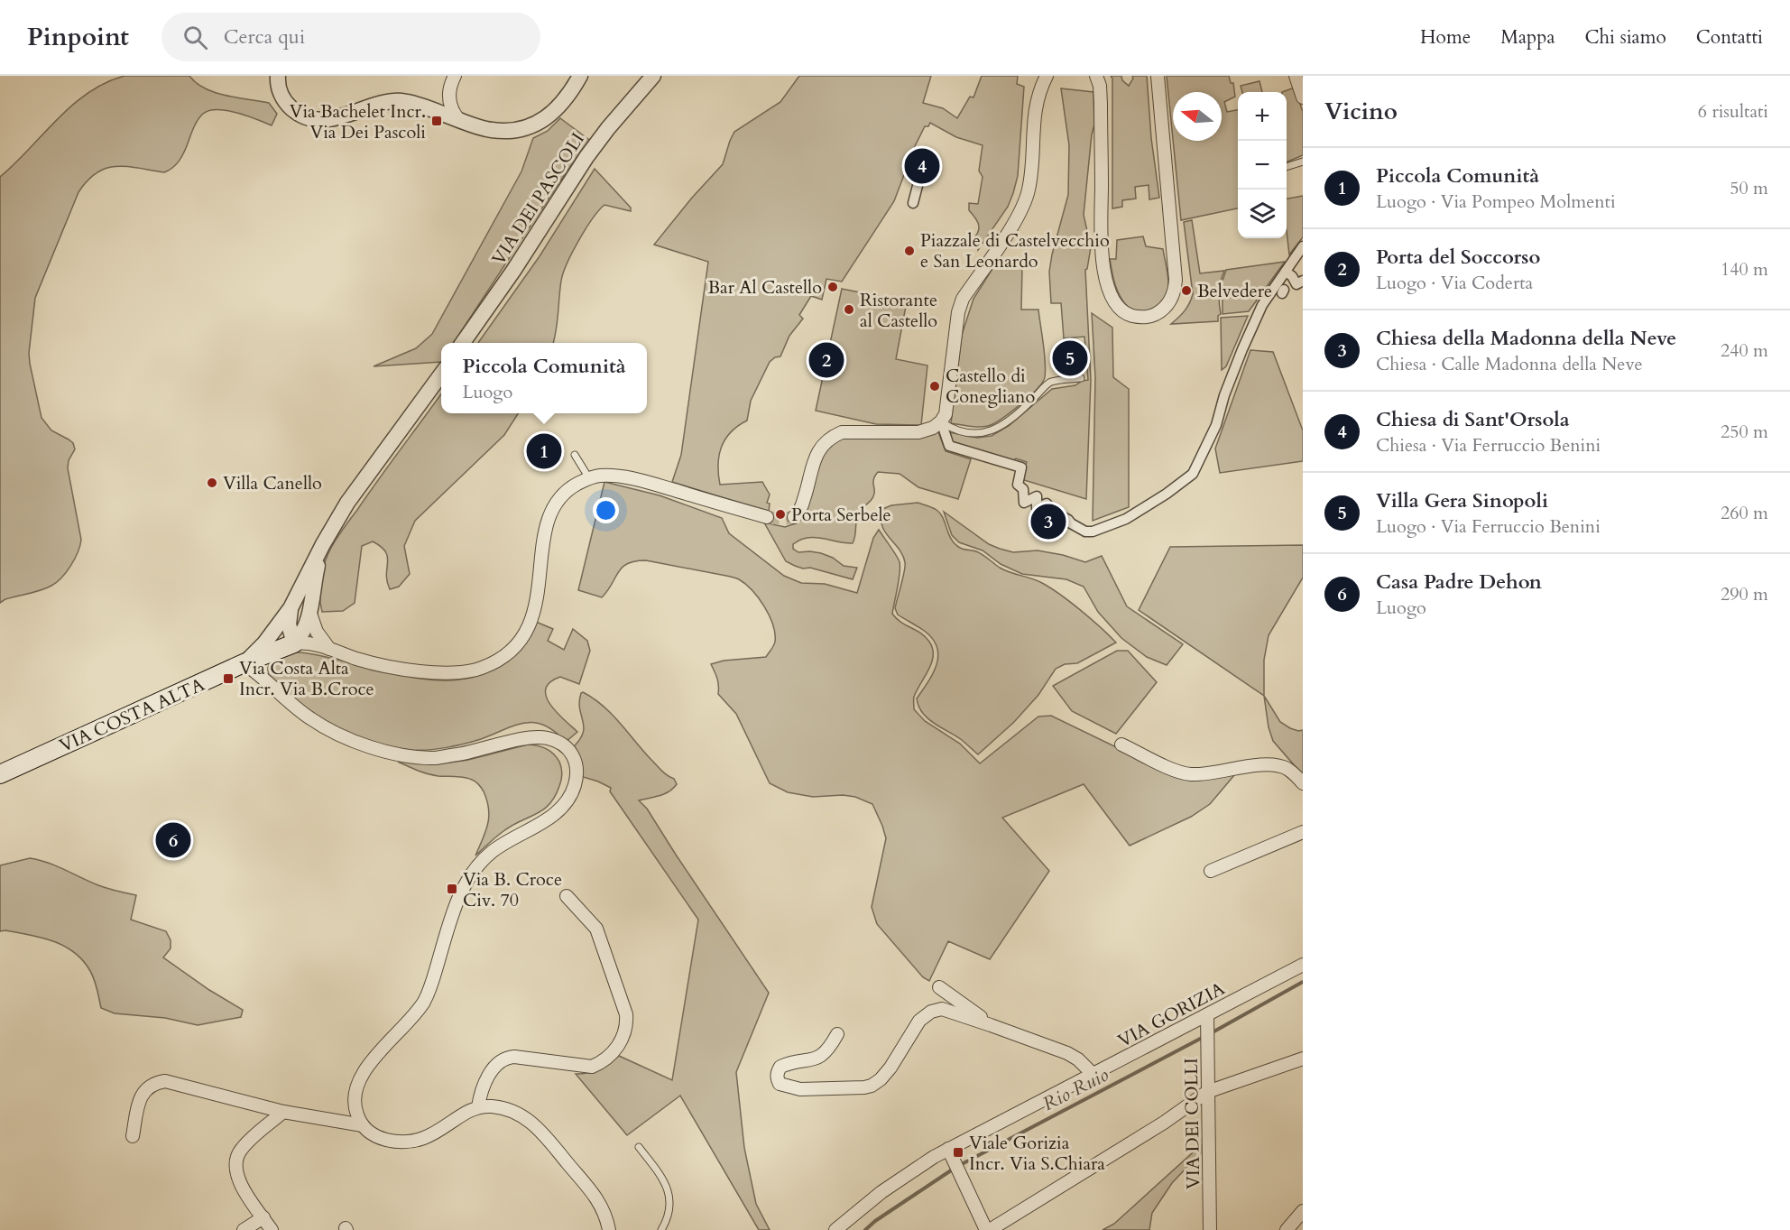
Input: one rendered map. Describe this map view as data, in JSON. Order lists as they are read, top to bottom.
{
  "streets": {
    "main road": ["VIA COSTA ALTA"],
    "street": ["VIA DEI PASCOLI", "VIA GORIZIA", "VIA DEI COLLI"]
  },
  "crossings": [
    ["VIA GORIZIA", "VIA DEI COLLI"]
  ],
  "water": ["Rio Ruio"],
  "places": {
    "transit": [
      "Via Bachelet Incr. Via Dei Pascoli",
      "Via Costa Alta Incr. Via B.Croce",
      "Via B. Croce Civ. 70",
      "Viale Gorizia Incr. Via S.Chiara"
    ],
    "other": [
      "Piazzale di Castelvecchio e San Leonardo",
      "Bar Al Castello",
      "Belvedere",
      "Ristorante al Castello",
      "Castello di Conegliano",
      "Villa Canello",
      "Porta Serbele"
    ]
  },
  "north": "left",
  "page": {
    "header": "Pinpoint",
    "search": "Cerca qui",
    "nav": [
      "Home",
      "Mappa",
      "Chi siamo",
      "Contatti"
    ],
    "heading": ["Vicino", "6 risultati"],
    "map_buttons": ["+", "−"],
    "pins": [
      "4",
      "5",
      "2",
      "1",
      "3",
      "6"
    ],
    "list": [
      {
        "mark": "1",
        "name": "Piccola Comunità",
        "note": "Luogo · Via Pompeo Molmenti",
        "value": "50 m"
      },
      {
        "mark": "2",
        "name": "Porta del Soccorso",
        "note": "Luogo · Via Coderta",
        "value": "140 m"
      },
      {
        "mark": "3",
        "name": "Chiesa della Madonna della Neve",
        "note": "Chiesa · Calle Madonna della Neve",
        "value": "240 m"
      },
      {
        "mark": "4",
        "name": "Chiesa di Sant'Orsola",
        "note": "Chiesa · Via Ferruccio Benini",
        "value": "250 m"
      },
      {
        "mark": "5",
        "name": "Villa Gera Sinopoli",
        "note": "Luogo · Via Ferruccio Benini",
        "value": "260 m"
      },
      {
        "mark": "6",
        "name": "Casa Padre Dehon",
        "note": "Luogo",
        "value": "290 m"
      }
    ],
    "popup": ["Piccola Comunità", "Luogo"]
  }
}
